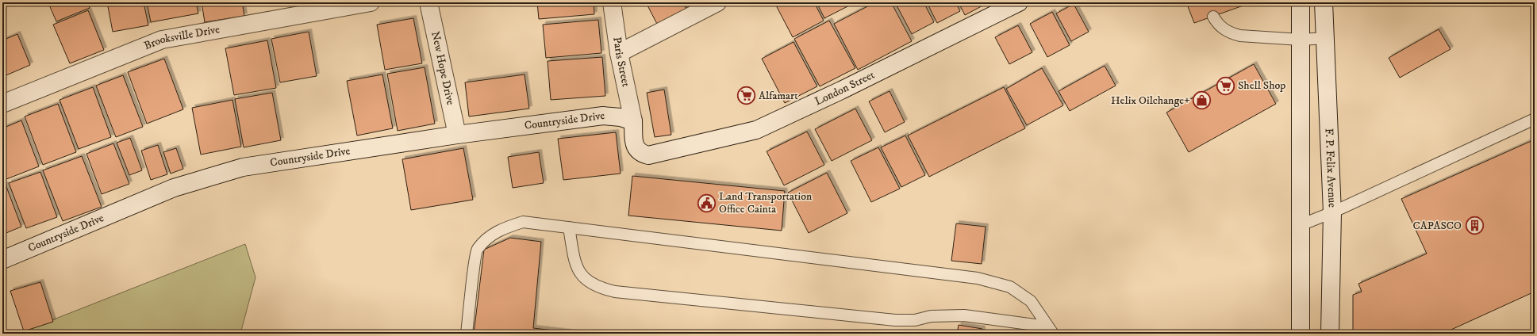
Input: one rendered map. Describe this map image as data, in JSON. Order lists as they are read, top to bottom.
{
  "streets": {
    "street": [
      "Brooksville Drive",
      "Paris Street",
      "New Hope Drive",
      "London Street",
      "Countryside Drive",
      "F. P. Felix Avenue"
    ]
  },
  "crossings": [
    ["Paris Street", "London Street"],
    ["Paris Street", "Countryside Drive"],
    ["New Hope Drive", "Countryside Drive"],
    ["London Street", "Countryside Drive"]
  ],
  "places": {
    "supermarket": ["Shell Shop", "Alfamart"],
    "shop": ["Helix Oilchange+"],
    "public building": ["Land Transportation Office Cainta"],
    "building": ["CAPASCO"]
  }
}
